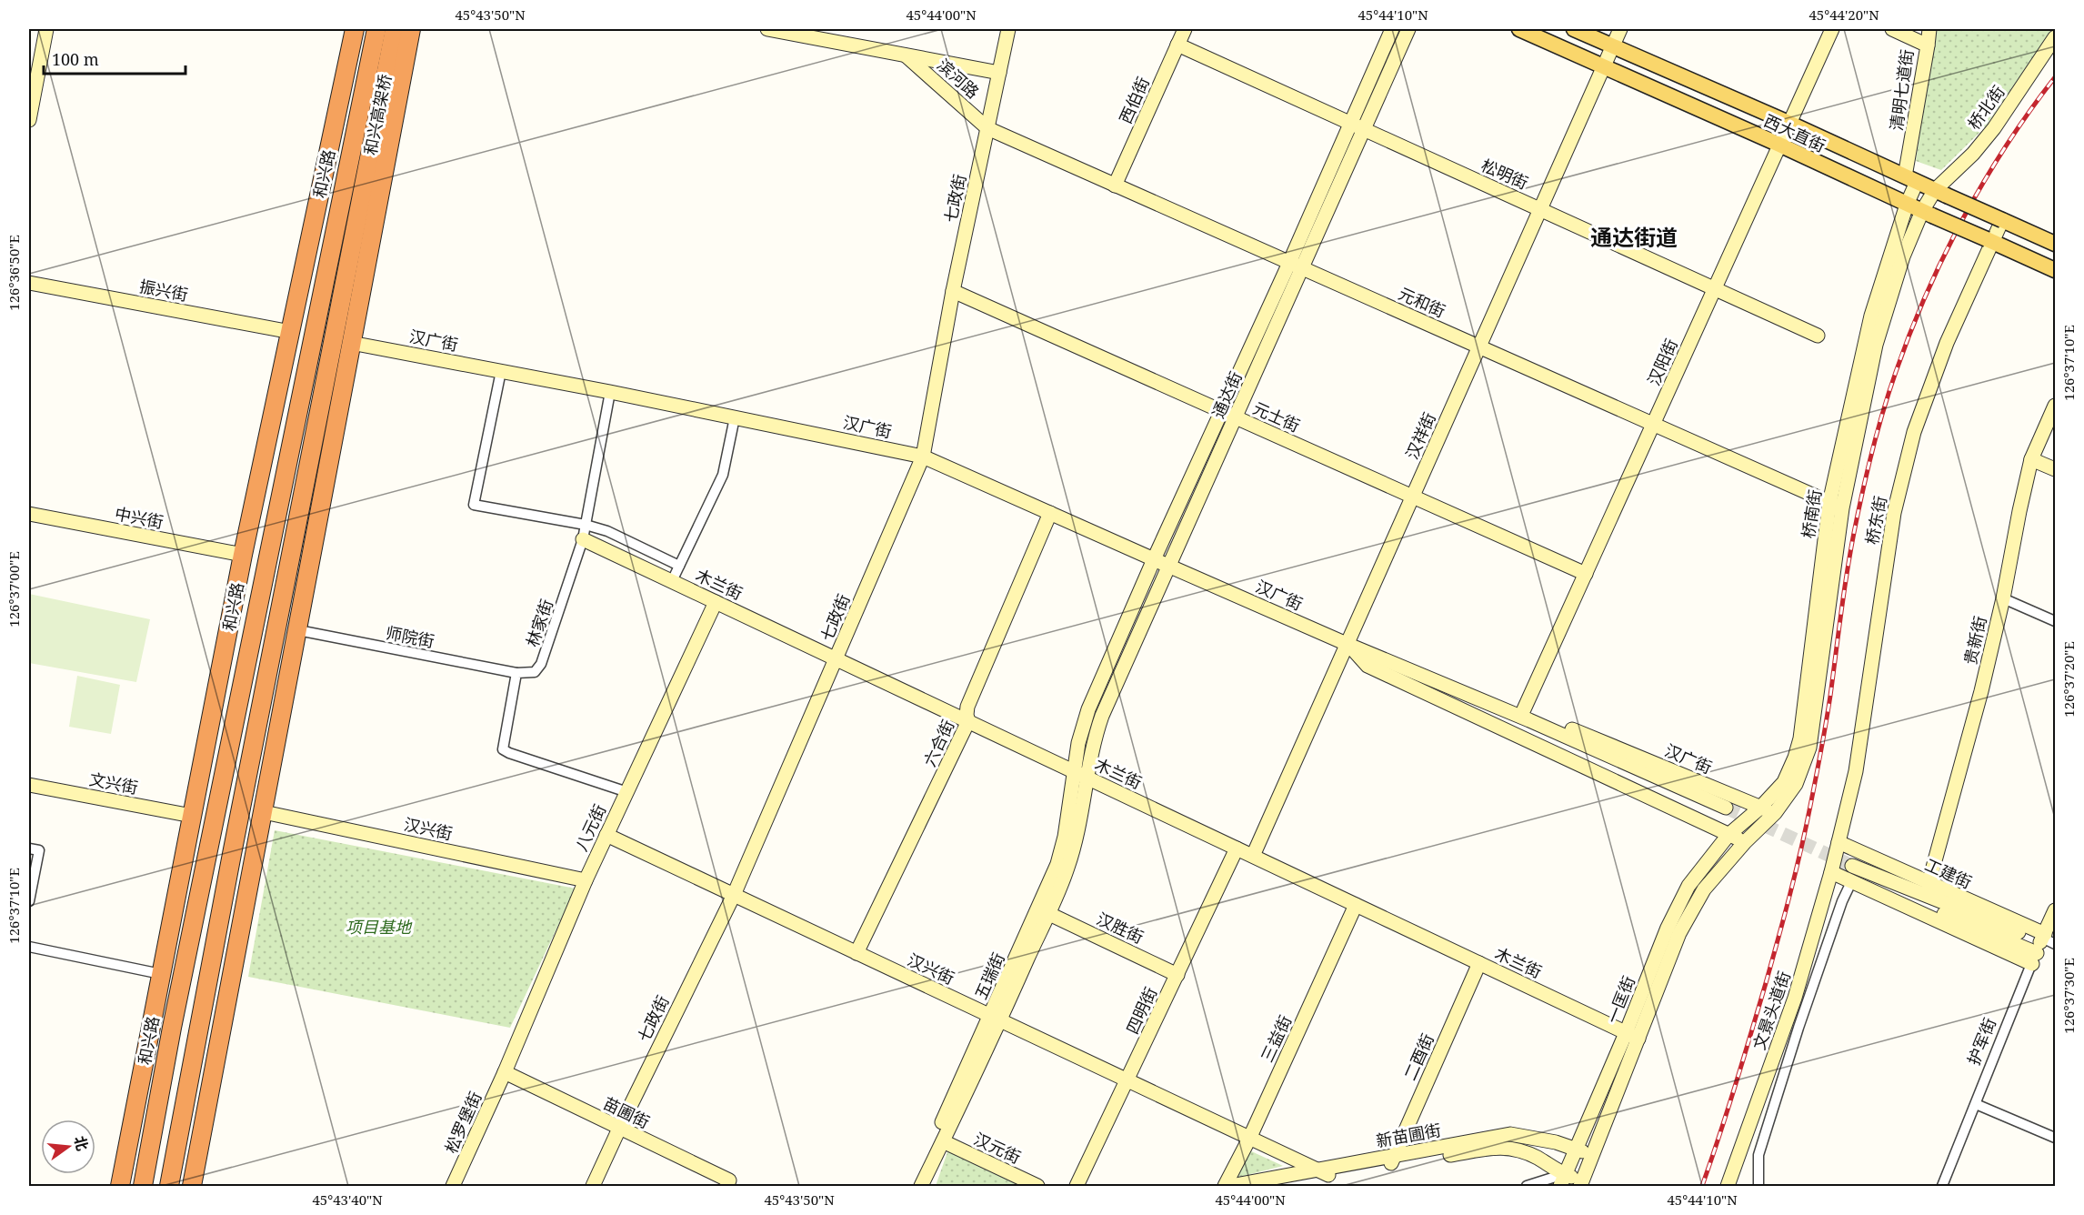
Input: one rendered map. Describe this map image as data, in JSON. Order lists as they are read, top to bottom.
{
  "streets": {
    "highway": ["和兴高架桥", "和兴路"],
    "main road": ["西大直街"],
    "street": [
      "滨河路",
      "清明七道街",
      "西伯街",
      "桥北街",
      "松明街",
      "七政街",
      "振兴街",
      "元和街",
      "汉广街",
      "汉阳街",
      "通达街",
      "元士街",
      "汉祥街",
      "桥南街",
      "中兴街",
      "桥东街",
      "木兰街",
      "林家街",
      "师院街",
      "贵新街",
      "六合街",
      "文兴街",
      "八元街",
      "汉兴街",
      "工建街",
      "汉胜街",
      "五瑞街",
      "一匡街",
      "四明街",
      "文景头道街",
      "三益街",
      "护军街",
      "二酉街",
      "苗圃街",
      "松罗堡街",
      "新苗圃街",
      "汉元街"
    ]
  },
  "crossings": [
    ["滨河路", "七政街"],
    ["滨河路", "元和街"],
    ["清明七道街", "西大直街"],
    ["清明七道街", "桥南街"],
    ["西伯街", "松明街"],
    ["西伯街", "元和街"],
    ["桥北街", "西大直街"],
    ["桥北街", "桥南街"],
    ["和兴高架桥", "和兴路"],
    ["西大直街", "汉阳街"],
    ["西大直街", "汉祥街"],
    ["西大直街", "桥南街"],
    ["西大直街", "桥东街"],
    ["和兴路", "振兴街"],
    ["和兴路", "中兴街"],
    ["和兴路", "文兴街"],
    ["松明街", "汉阳街"],
    ["松明街", "通达街"],
    ["松明街", "汉祥街"],
    ["七政街", "元和街"],
    ["七政街", "汉广街"],
    ["七政街", "元士街"],
    ["七政街", "木兰街"],
    ["七政街", "汉兴街"],
    ["七政街", "苗圃街"],
    ["元和街", "汉阳街"],
    ["元和街", "通达街"],
    ["元和街", "汉祥街"],
    ["元和街", "桥南街"],
    ["汉广街", "汉阳街"],
    ["汉广街", "通达街"],
    ["汉广街", "汉祥街"],
    ["汉广街", "桥南街"],
    ["汉广街", "林家街"],
    ["汉广街", "六合街"],
    ["汉广街", "一匡街"],
    ["汉阳街", "元士街"],
    ["通达街", "元士街"],
    ["通达街", "木兰街"],
    ["通达街", "五瑞街"],
    ["元士街", "汉祥街"],
    ["汉祥街", "木兰街"],
    ["桥南街", "一匡街"],
    ["桥东街", "工建街"],
    ["桥东街", "文景头道街"],
    ["木兰街", "林家街"],
    ["木兰街", "六合街"],
    ["木兰街", "八元街"],
    ["木兰街", "五瑞街"],
    ["木兰街", "一匡街"],
    ["木兰街", "四明街"],
    ["木兰街", "三益街"],
    ["木兰街", "二酉街"],
    ["林家街", "师院街"],
    ["贵新街", "工建街"],
    ["六合街", "汉兴街"],
    ["八元街", "汉兴街"],
    ["八元街", "苗圃街"],
    ["八元街", "松罗堡街"],
    ["汉兴街", "五瑞街"],
    ["汉兴街", "四明街"],
    ["汉兴街", "三益街"],
    ["汉兴街", "新苗圃街"],
    ["工建街", "文景头道街"],
    ["工建街", "护军街"],
    ["汉胜街", "五瑞街"],
    ["汉胜街", "四明街"],
    ["五瑞街", "汉元街"],
    ["一匡街", "新苗圃街"],
    ["二酉街", "新苗圃街"],
    ["苗圃街", "松罗堡街"]
  ],
  "districts": ["通达街道"],
  "parks": ["项目基地"],
  "scale_bar": "100 m",
  "north": "right",
  "coordinates": [
    "45°43'50\"N",
    "45°44'00\"N",
    "45°44'10\"N",
    "45°44'20\"N",
    "126°36'50\"E",
    "126°37'10\"E",
    "126°37'00\"E",
    "126°37'20\"E",
    "126°37'30\"E",
    "45°43'40\"N"
  ]
}
